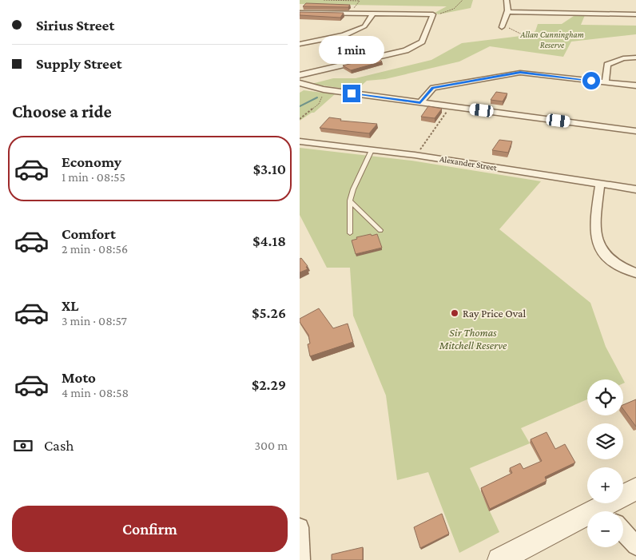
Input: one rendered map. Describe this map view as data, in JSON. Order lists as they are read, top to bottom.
{
  "streets": {
    "street": ["Alexander Street"]
  },
  "parks": ["Allan Cunningham Reserve", "Sir Thomas Mitchell Reserve"],
  "places": ["Ray Price Oval"],
  "page": {
    "banner": ["Sirius Street", "Supply Street"],
    "bubble": "1 min",
    "heading": "Choose a ride",
    "list": [
      {
        "name": "Economy",
        "note": "1 min · 08:55",
        "value": "$3.10"
      },
      {
        "name": "Comfort",
        "note": "2 min · 08:56",
        "value": "$4.18"
      },
      {
        "name": "XL",
        "note": "3 min · 08:57",
        "value": "$5.26"
      },
      {
        "name": "Moto",
        "note": "4 min · 08:58",
        "value": "$2.29"
      }
    ],
    "map_buttons": ["+", "−"],
    "pay": ["Cash", "300 m"],
    "buttons": "Confirm"
  }
}
